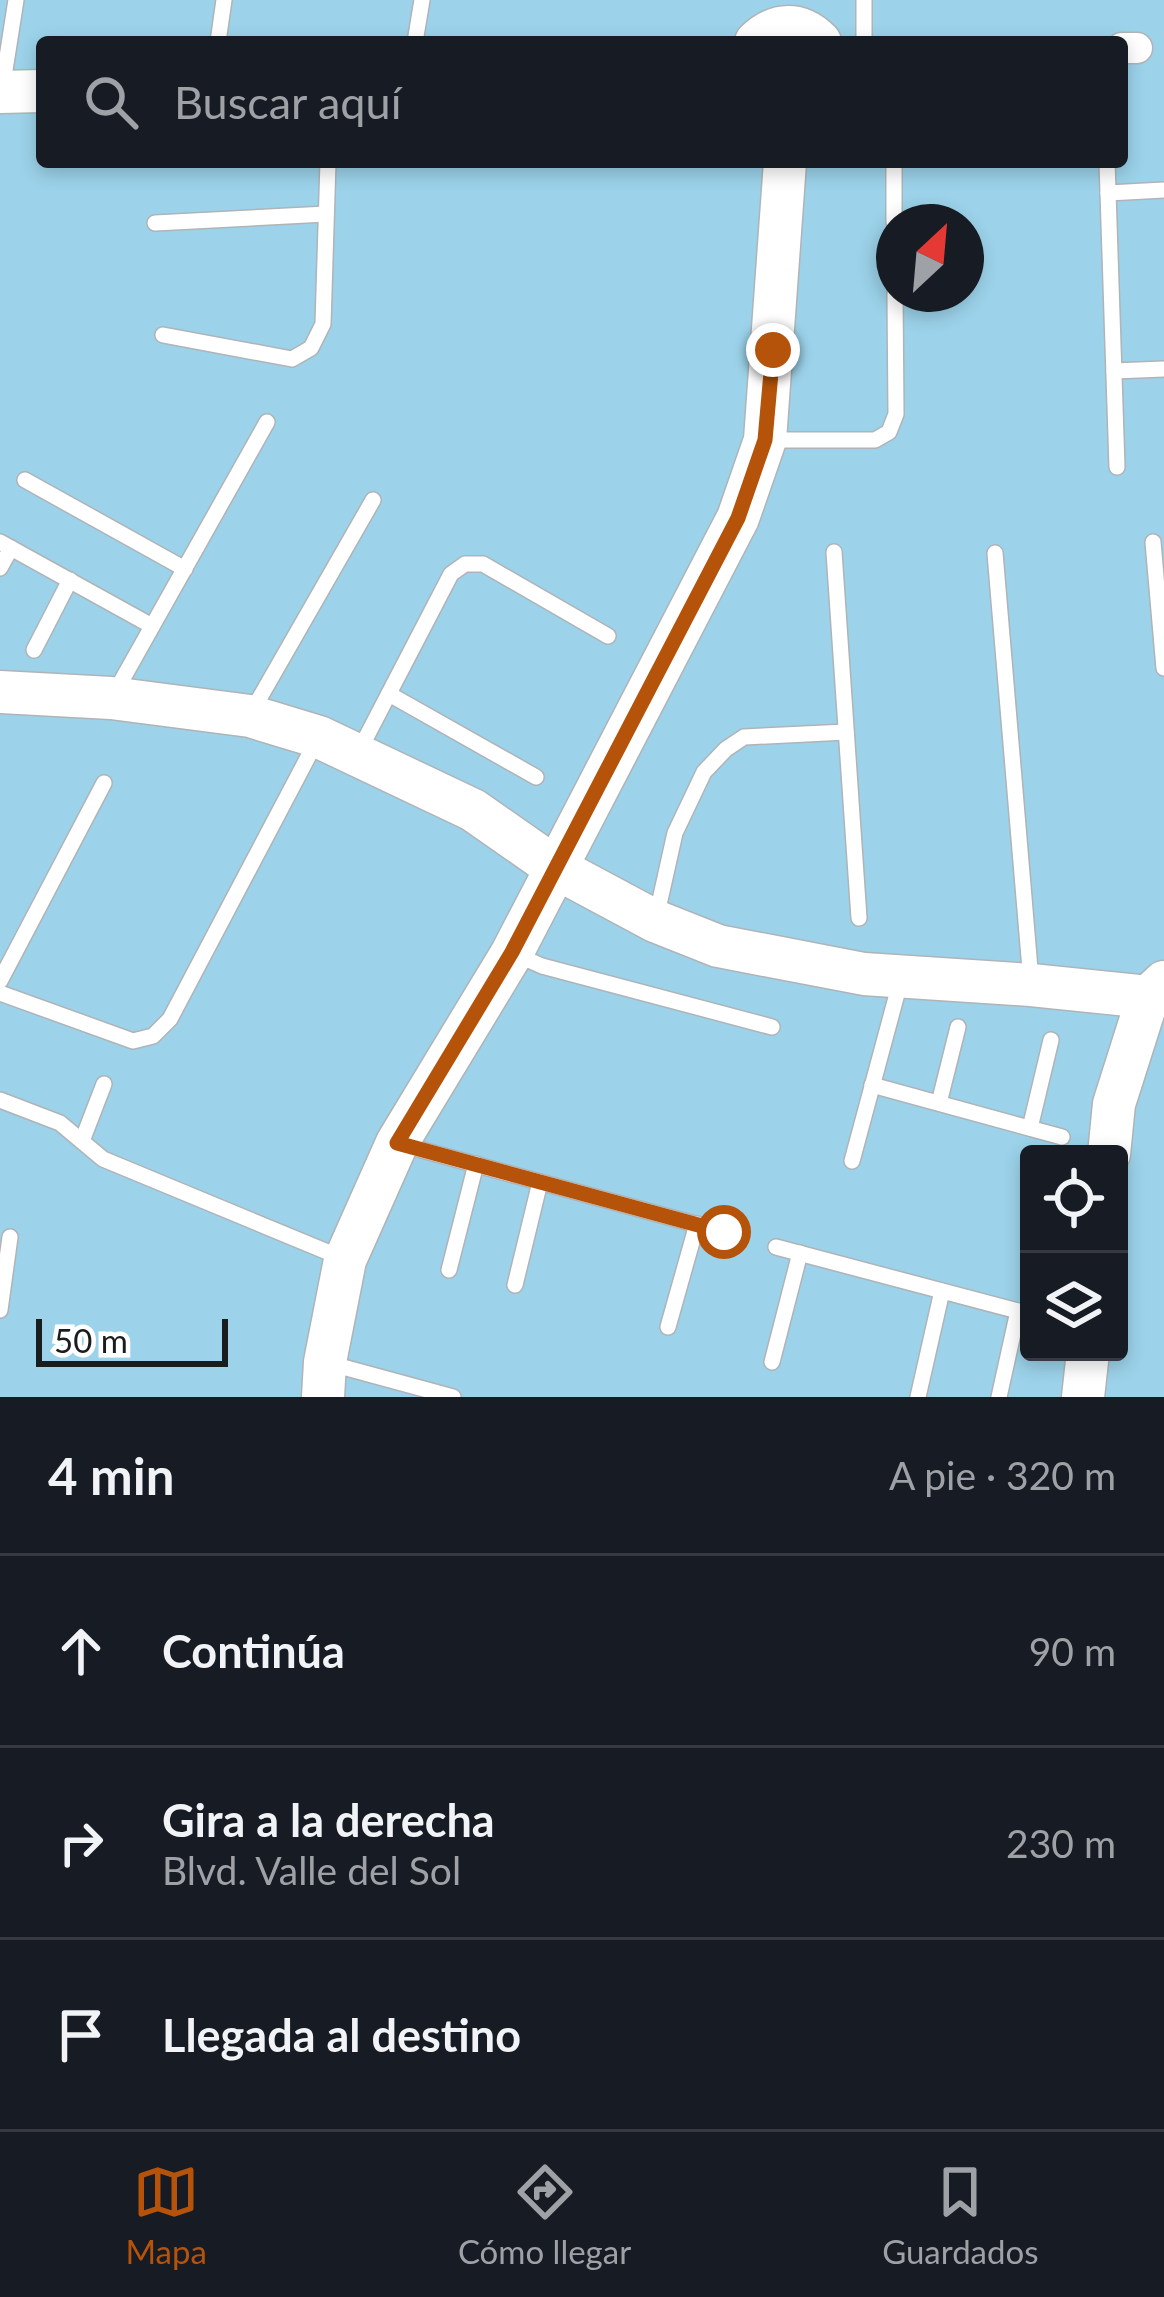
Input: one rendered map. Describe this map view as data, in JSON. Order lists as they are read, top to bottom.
{
  "scale_bar": "50 m",
  "north": "top right",
  "page": {
    "search": "Buscar aquí",
    "scale": "50 m",
    "heading": ["4 min", "A pie · 320 m"],
    "list": [
      ["Continúa", "90 m"],
      ["Gira a la derecha", "Blvd. Valle del Sol", "230 m"],
      "Llegada al destino"
    ],
    "nav": ["Mapa", "Cómo llegar", "Guardados"]
  }
}
